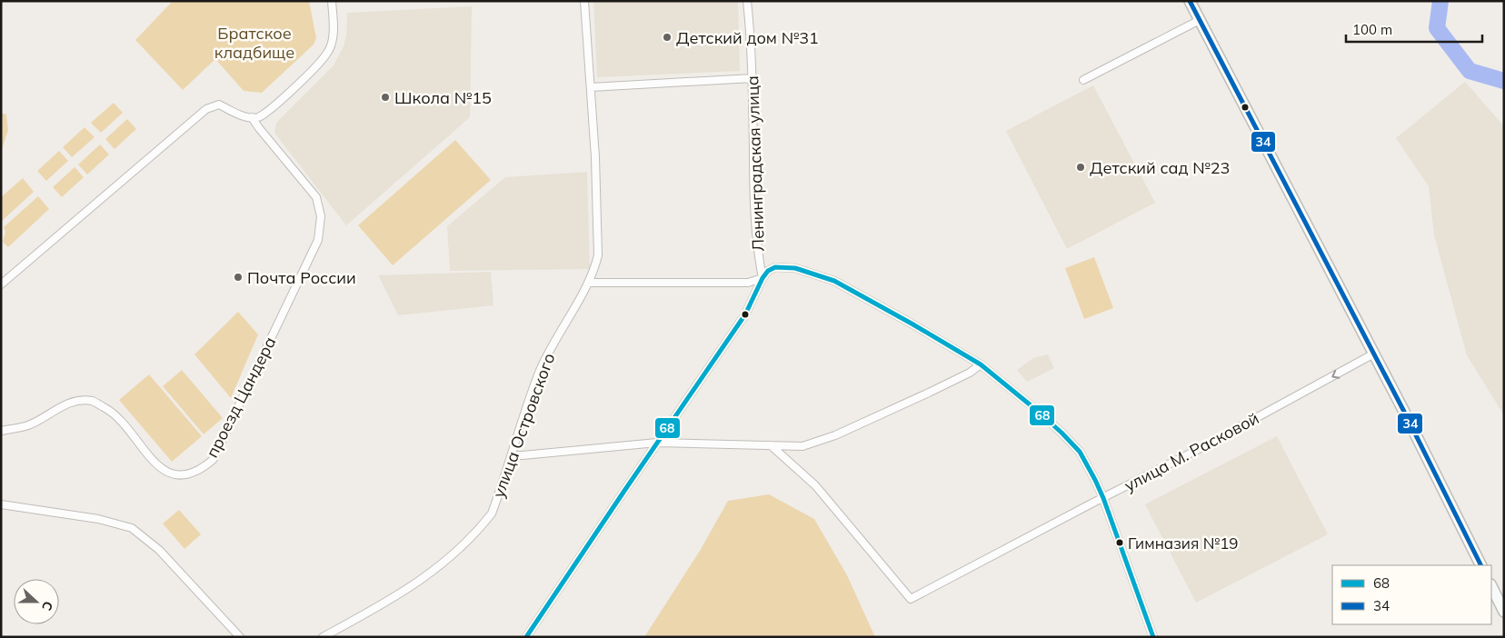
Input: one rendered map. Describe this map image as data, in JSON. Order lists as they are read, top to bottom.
{
  "streets": {
    "street": [
      "Ленинградская улица",
      "проезд Цандера",
      "улица Островского",
      "улица М. Расковой"
    ]
  },
  "one_way": ["улица М. Расковой"],
  "parks": ["Братское кладбище"],
  "places": [
    "Детский дом №31",
    "Школа №15",
    "Детский сад №23",
    "Почта России",
    "Гимназия №19"
  ],
  "lines": ["transit line 34", "transit line 68"],
  "legend": ["68", "34"],
  "scale_bar": "100 m",
  "north": "right"
}
